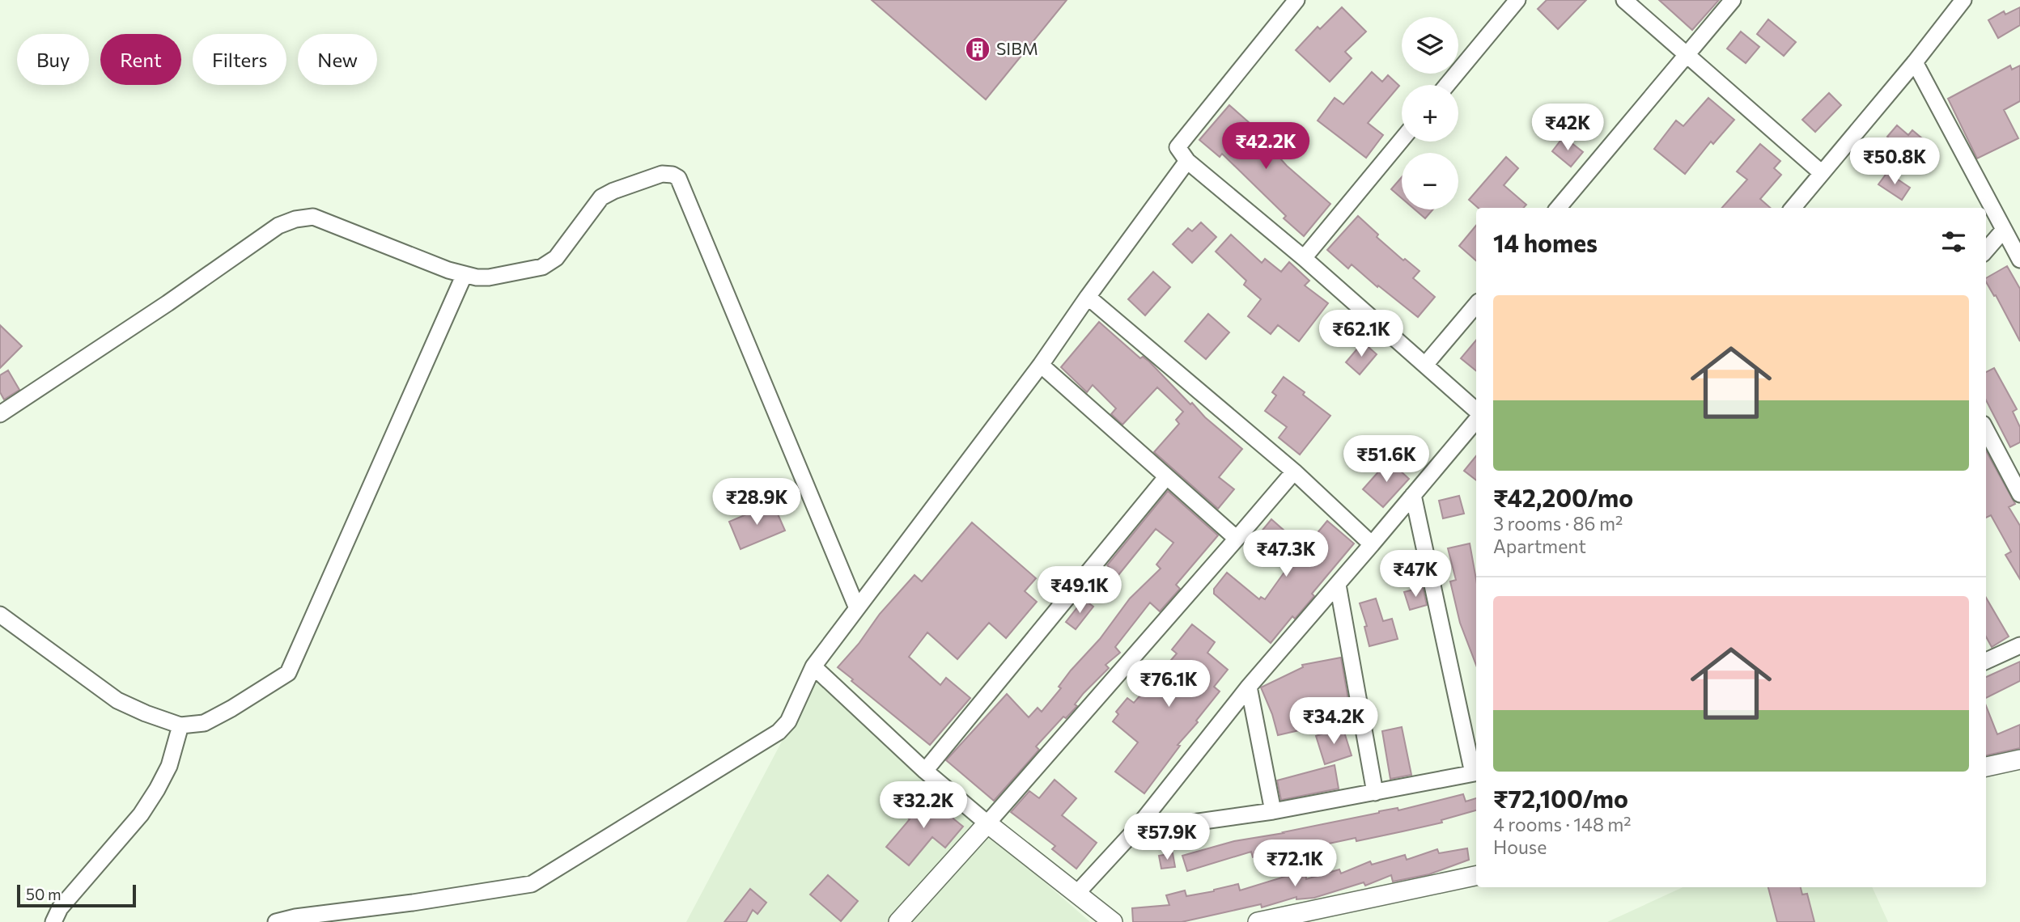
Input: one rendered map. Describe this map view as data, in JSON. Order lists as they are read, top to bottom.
{
  "places": {
    "building": ["SIBM"]
  },
  "scale_bar": "50 m",
  "page": {
    "map_buttons": ["+", "−"],
    "chip": [
      "Buy",
      "Rent",
      "Filters",
      "New"
    ],
    "price": [
      "₹42K",
      "₹42.2K",
      "₹50.8K",
      "₹62.1K",
      "₹51.6K",
      "₹28.9K",
      "₹47.3K",
      "₹47K",
      "₹49.1K",
      "₹76.1K",
      "₹34.2K",
      "₹32.2K",
      "₹57.9K",
      "₹72.1K"
    ],
    "heading": "14 homes",
    "list": [
      {
        "name": "₹42,200/mo",
        "note": "3 rooms · 86 m² · Apartment"
      },
      {
        "name": "₹72,100/mo",
        "note": "4 rooms · 148 m² · House"
      }
    ],
    "scale": "50 m"
  }
}
